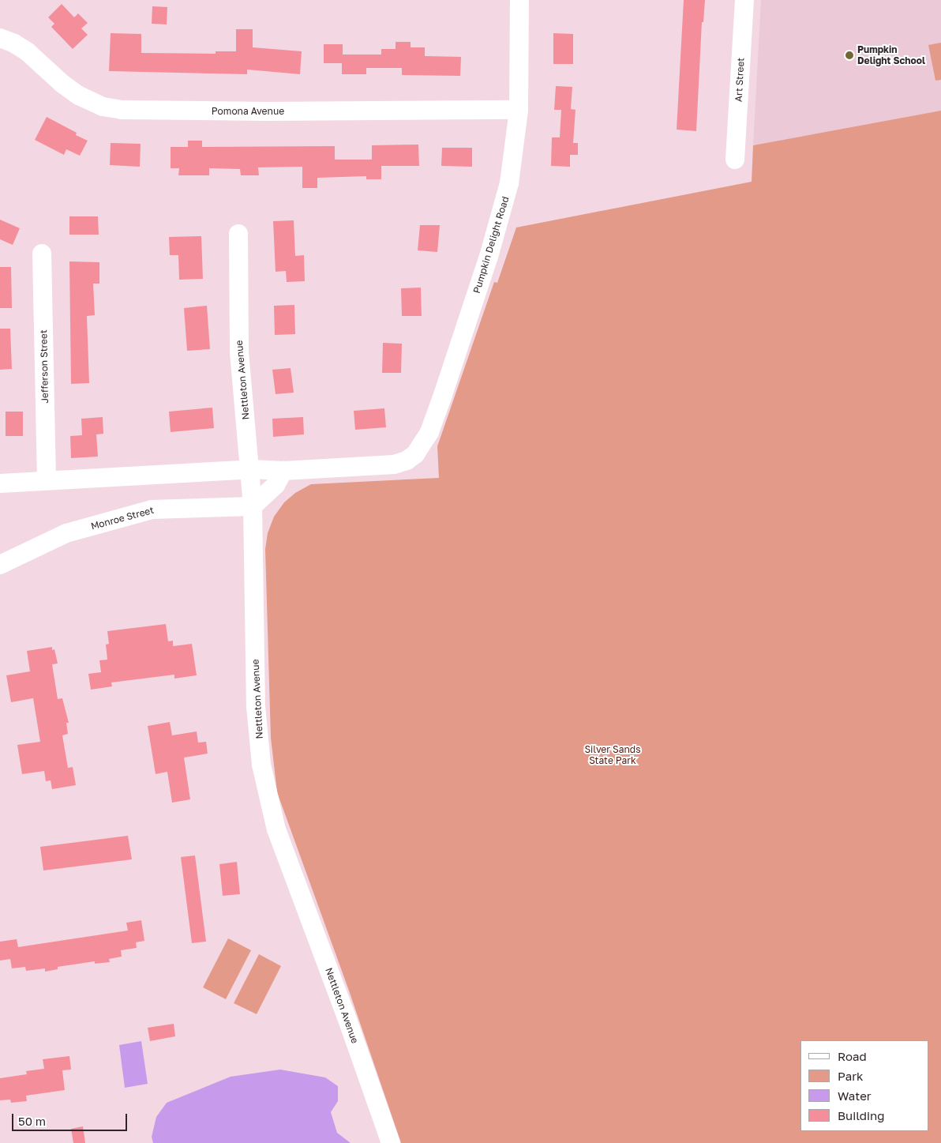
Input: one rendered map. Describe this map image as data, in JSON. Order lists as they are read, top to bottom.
{
  "streets": {
    "street": [
      "Art Street",
      "Pomona Avenue",
      "Pumpkin Delight Road",
      "Jefferson Street",
      "Nettleton Avenue",
      "Monroe Street"
    ]
  },
  "crossings": [
    ["Pomona Avenue", "Pumpkin Delight Road"],
    ["Nettleton Avenue", "Monroe Street"]
  ],
  "parks": ["Silver Sands State Park"],
  "places": ["Pumpkin Delight School"],
  "legend": [
    "Road",
    "Park",
    "Water",
    "Building"
  ],
  "scale_bar": "50 m"
}
